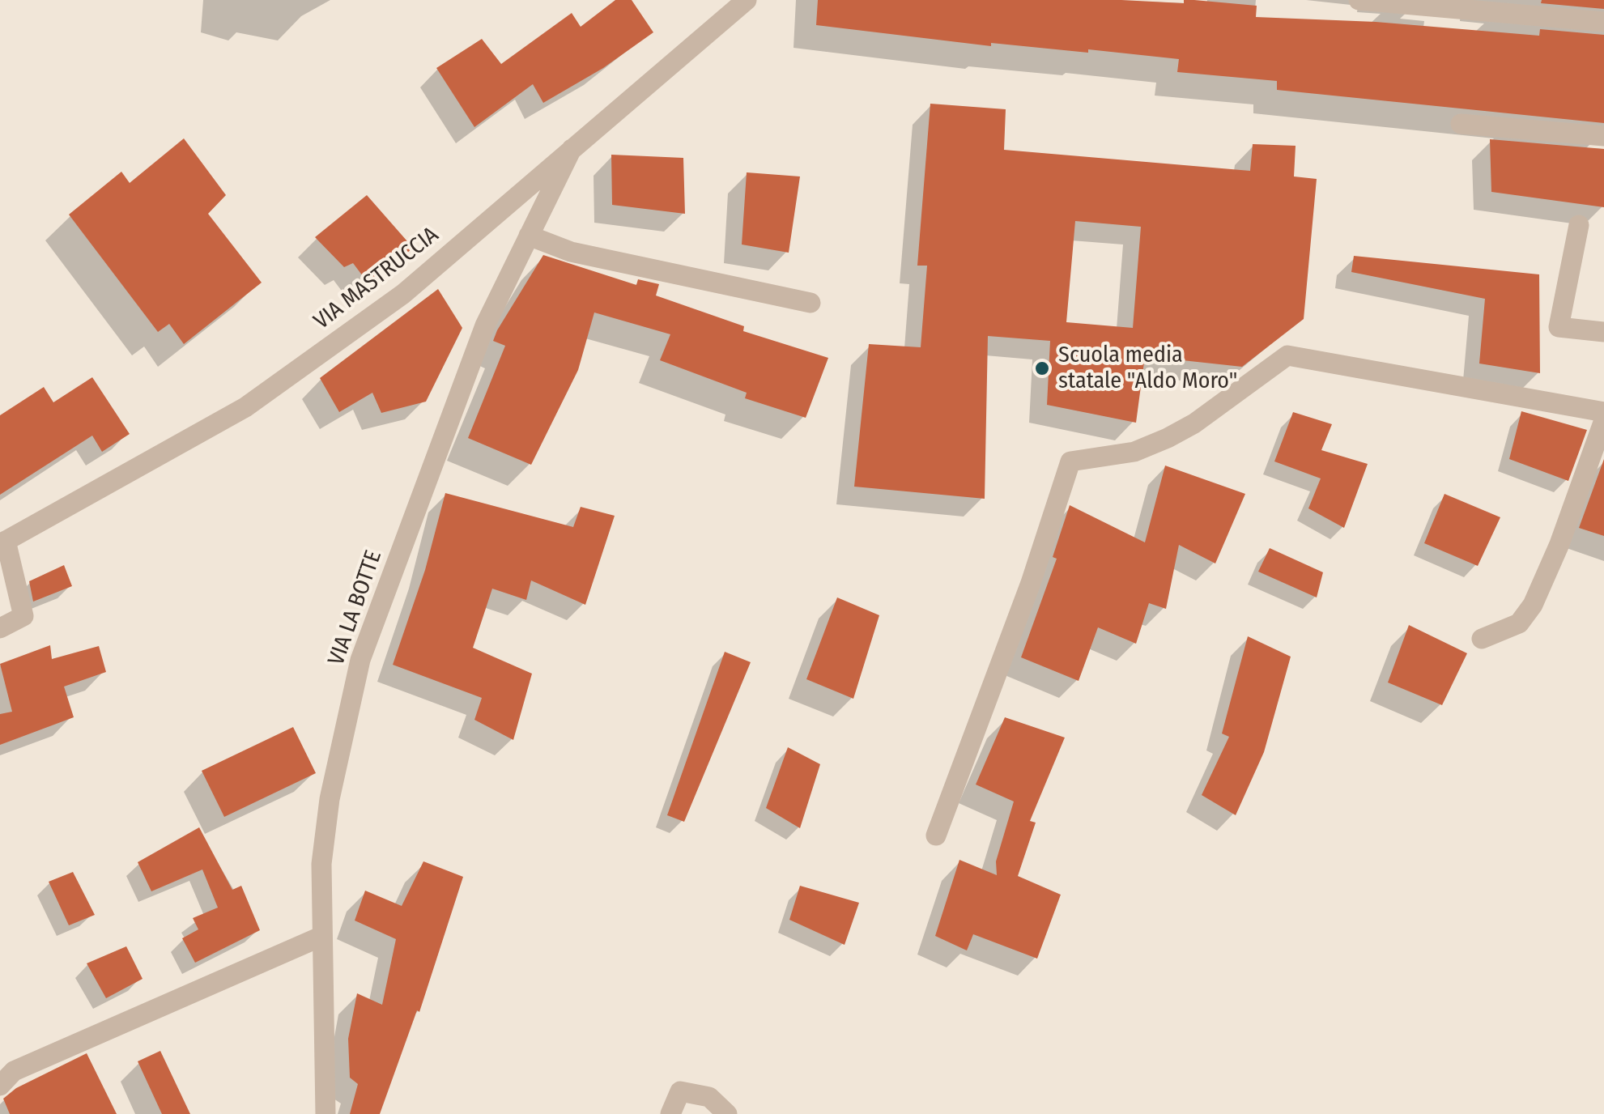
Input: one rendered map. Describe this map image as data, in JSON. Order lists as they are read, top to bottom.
{
  "streets": {
    "street": ["VIA MASTRUCCIA", "VIA LA BOTTE"]
  },
  "crossings": [
    ["VIA MASTRUCCIA", "VIA LA BOTTE"]
  ],
  "places": ["Scuola media statale \"Aldo Moro\""]
}
